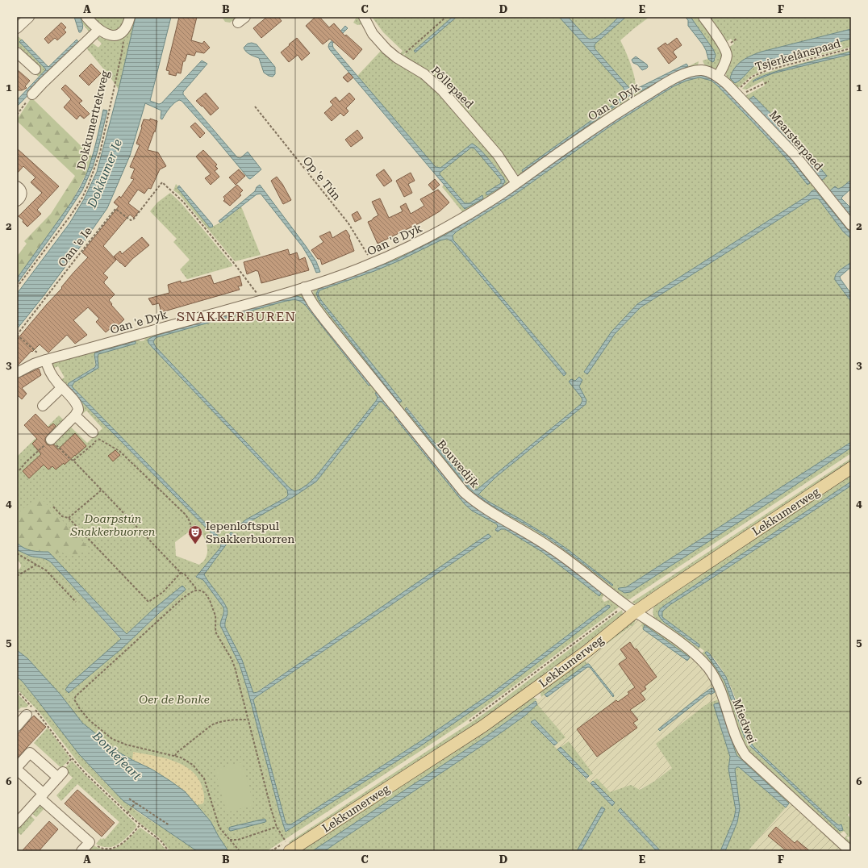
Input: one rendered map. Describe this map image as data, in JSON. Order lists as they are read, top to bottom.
{
  "streets": {
    "main road": ["Lekkumerweg"],
    "street": [
      "Pôllepaed",
      "Oan 'e Dyk",
      "Mearsterpaed",
      "Bouwedijk",
      "Miedwei"
    ],
    "path": [
      "Tsjerkelânspaad",
      "Dokkumertrekweg",
      "Op 'e Tún",
      "Oan 'e Ie"
    ]
  },
  "crossings": [
    ["Tsjerkelânspaad", "Mearsterpaed"],
    ["Pôllepaed", "Oan 'e Dyk"],
    ["Oan 'e Dyk", "Mearsterpaed"],
    ["Oan 'e Dyk", "Op 'e Tún"],
    ["Oan 'e Dyk", "Oan 'e Ie"],
    ["Oan 'e Dyk", "Bouwedijk"],
    ["Bouwedijk", "Lekkumerweg"],
    ["Bouwedijk", "Miedwei"],
    ["Lekkumerweg", "Miedwei"]
  ],
  "districts": ["SNAKKERBUREN"],
  "water": ["Dokkumer Ie", "Bonkefeart"],
  "parks": ["Doarpstún Snakkerbuorren", "Oer de Bonke"],
  "places": {
    "theatre": ["Iepenloftspul Snakkerbuorren"]
  },
  "grid": {
    "columns": [
      "A",
      "B",
      "C",
      "D",
      "E",
      "F"
    ],
    "rows": [
      "1",
      "2",
      "3",
      "4",
      "5",
      "6"
    ]
  }
}
